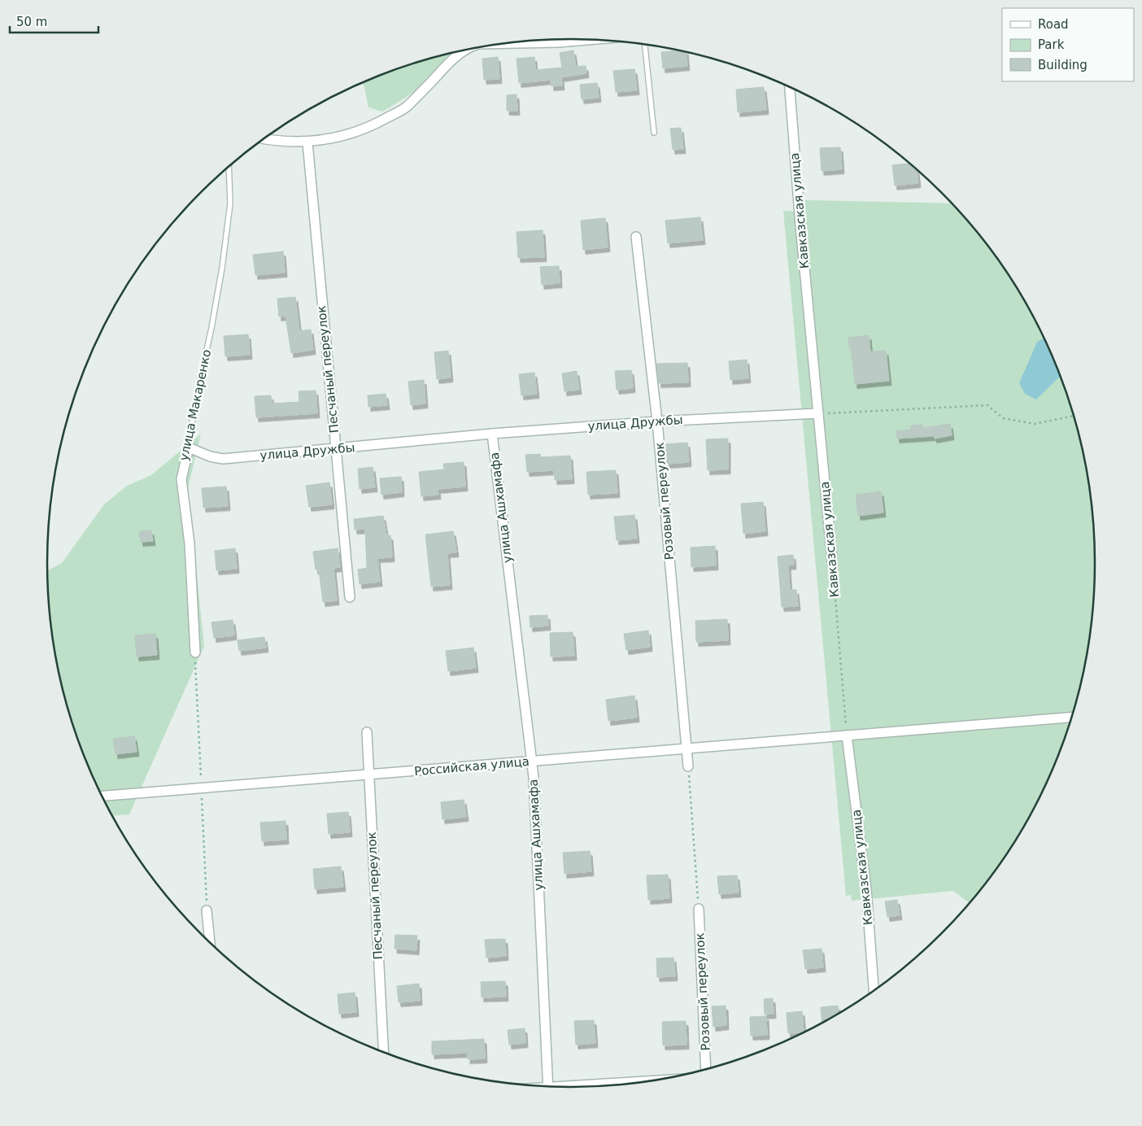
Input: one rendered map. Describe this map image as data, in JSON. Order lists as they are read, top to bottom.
{
  "streets": {
    "street": [
      "Кавказcкая улица",
      "Песчаный переулок",
      "улица Макаренко",
      "улица Дружбы",
      "Розовый переулок",
      "улица Ашхамафа",
      "Российская улица"
    ]
  },
  "crossings": [
    ["Кавказcкая улица", "улица Дружбы"],
    ["Кавказcкая улица", "Российская улица"],
    ["Песчаный переулок", "улица Дружбы"],
    ["Песчаный переулок", "Российская улица"],
    ["улица Макаренко", "улица Дружбы"],
    ["улица Дружбы", "Розовый переулок"],
    ["улица Дружбы", "улица Ашхамафа"],
    ["Розовый переулок", "Российская улица"],
    ["улица Ашхамафа", "Российская улица"]
  ],
  "legend": ["Road", "Park", "Building"],
  "scale_bar": "50 m"
}
